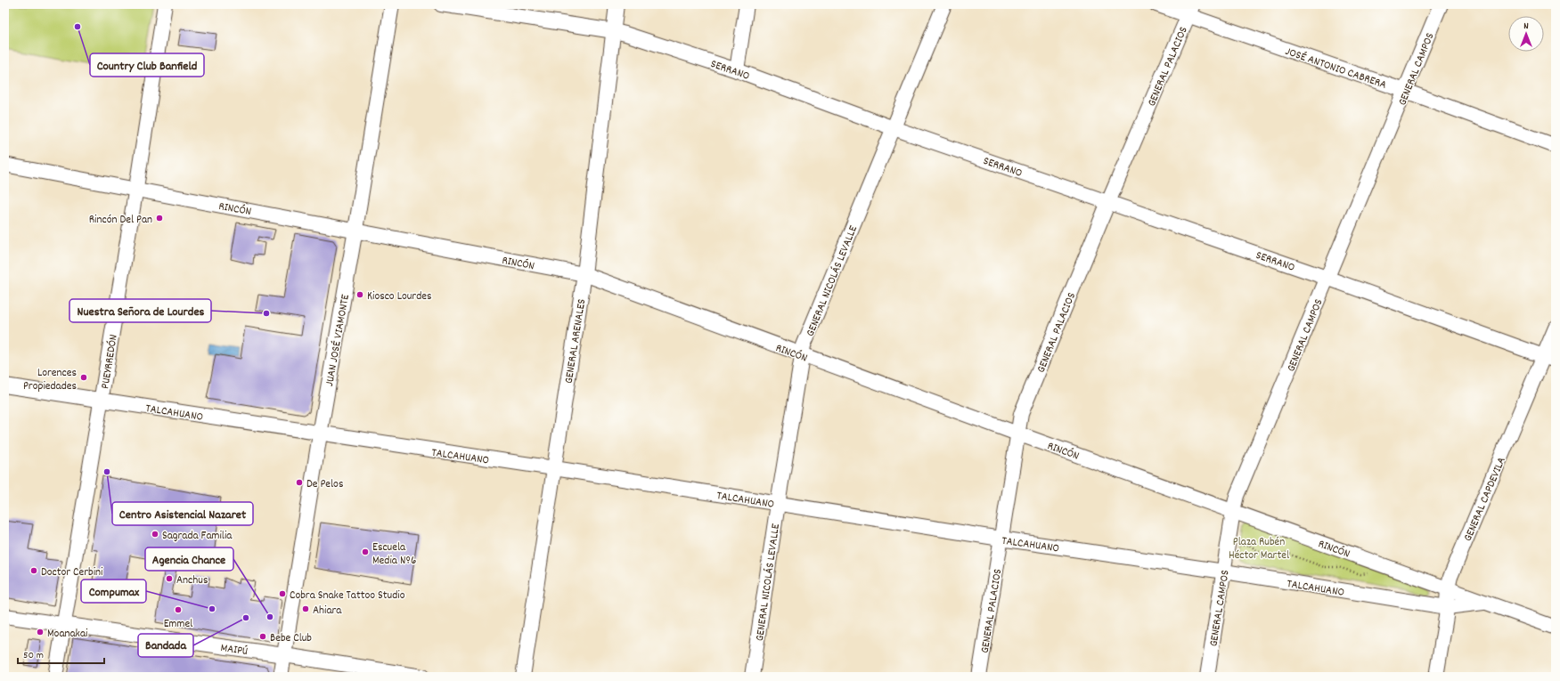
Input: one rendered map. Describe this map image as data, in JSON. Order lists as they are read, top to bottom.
{
  "streets": {
    "street": [
      "GENERAL PALACIOS",
      "JOSÉ ANTONIO CABRERA",
      "SERRANO",
      "GENERAL CAMPOS",
      "RINCÓN",
      "GENERAL NICOLÁS LEVALLE",
      "JUAN JOSÉ VIAMONTE",
      "GENERAL ARENALES",
      "PUEYRREDÓN",
      "TALCAHUANO",
      "GENERAL CAPDEVILA",
      "MAIPÚ"
    ]
  },
  "crossings": [
    ["GENERAL PALACIOS", "JOSÉ ANTONIO CABRERA"],
    ["GENERAL PALACIOS", "SERRANO"],
    ["GENERAL PALACIOS", "RINCÓN"],
    ["GENERAL PALACIOS", "TALCAHUANO"],
    ["JOSÉ ANTONIO CABRERA", "GENERAL CAMPOS"],
    ["SERRANO", "GENERAL CAMPOS"],
    ["SERRANO", "GENERAL NICOLÁS LEVALLE"],
    ["SERRANO", "GENERAL ARENALES"],
    ["SERRANO", "GENERAL CAPDEVILA"],
    ["GENERAL CAMPOS", "RINCÓN"],
    ["GENERAL CAMPOS", "TALCAHUANO"],
    ["RINCÓN", "GENERAL NICOLÁS LEVALLE"],
    ["RINCÓN", "JUAN JOSÉ VIAMONTE"],
    ["RINCÓN", "GENERAL ARENALES"],
    ["RINCÓN", "PUEYRREDÓN"],
    ["RINCÓN", "TALCAHUANO"],
    ["RINCÓN", "GENERAL CAPDEVILA"],
    ["GENERAL NICOLÁS LEVALLE", "TALCAHUANO"],
    ["JUAN JOSÉ VIAMONTE", "TALCAHUANO"],
    ["JUAN JOSÉ VIAMONTE", "MAIPÚ"],
    ["GENERAL ARENALES", "TALCAHUANO"],
    ["PUEYRREDÓN", "TALCAHUANO"],
    ["PUEYRREDÓN", "MAIPÚ"],
    ["TALCAHUANO", "GENERAL CAPDEVILA"]
  ],
  "parks": ["Plaza Rubén Héctor Martel"],
  "places": [
    "Country Club Banfield",
    "Rincón Del Pan",
    "Kiosco Lourdes",
    "Nuestra Señora de Lourdes",
    "Lorences Propiedades",
    "Centro Asistencial Nazaret",
    "De Pelos",
    "Sagrada Familia",
    "Escuela Media Nº6",
    "Doctor Cerbini",
    "Anchus",
    "Cobra Snake Tattoo Studio",
    "Compumax",
    "Ahiara",
    "Emmel",
    "Agencia Chance",
    "Bandada",
    "Moanakai",
    "Bebe Club"
  ],
  "scale_bar": "50 m",
  "north": "top"
}
